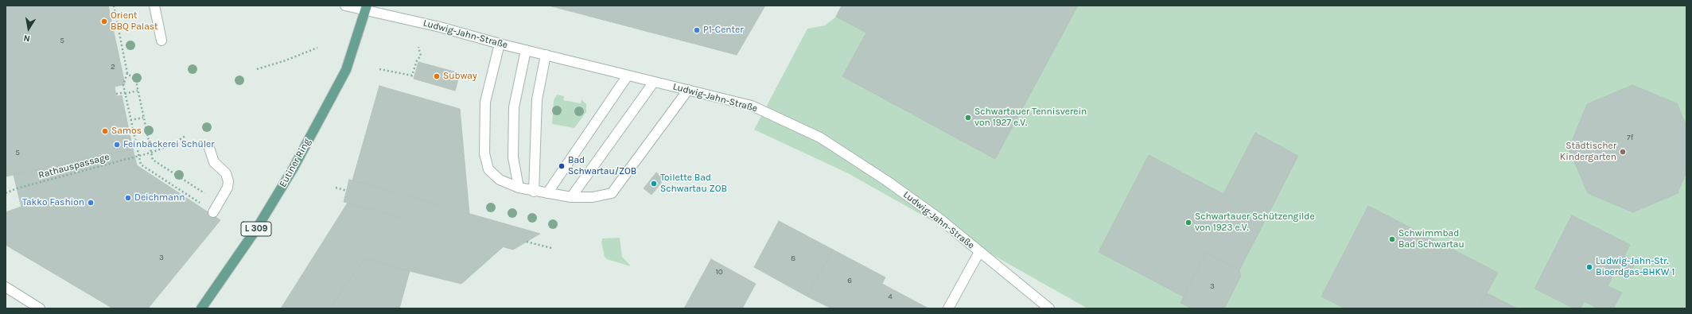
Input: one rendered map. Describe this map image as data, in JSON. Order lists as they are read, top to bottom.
{
  "streets": {
    "main road": ["Eutiner Ring", "L 309"],
    "street": ["Ludwig-Jahn-Straße"],
    "path": ["Rathauspassage"]
  },
  "crossings": [
    ["Ludwig-Jahn-Straße", "Eutiner Ring"]
  ],
  "places": [
    "Orient BBQ Palast",
    "P1-Center",
    "Subway",
    "Schwartauer Tennisverein von 1927 e.V.",
    "Samos",
    "Feinbäckerei Schüler",
    "Städtischer Kindergarten",
    "Bad Schwartau/ZOB",
    "Toilette Bad Schwartau ZOB",
    "Deichmann",
    "Takko Fashion",
    "Schwartauer Schützengilde von 1923 e.V.",
    "Schwimmbad Bad Schwartau",
    "Ludwig-Jahn-Str. Bioerdgas-BHKW 1"
  ],
  "house_numbers": [
    "5",
    "2",
    "7f",
    "5",
    "3",
    "8",
    "10",
    "6",
    "3",
    "4"
  ],
  "north": "bottom"
}
